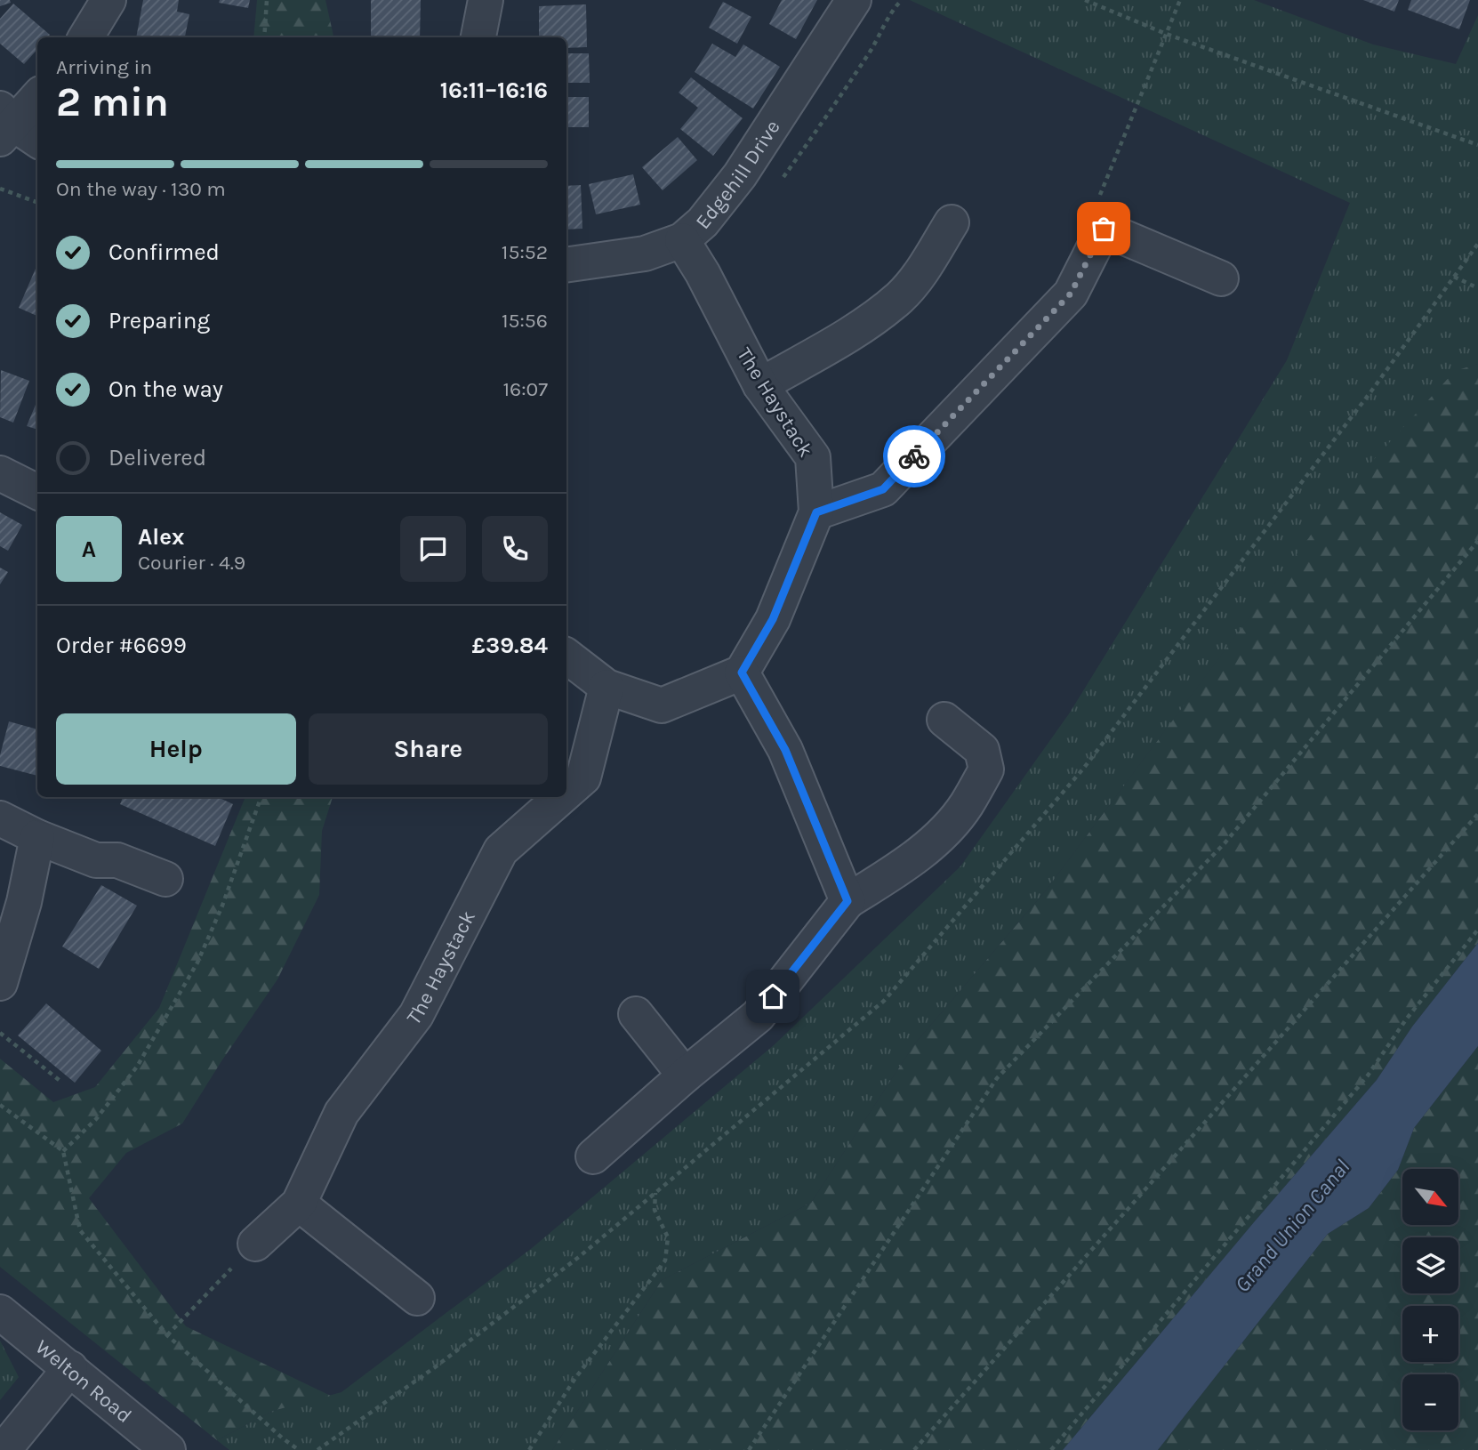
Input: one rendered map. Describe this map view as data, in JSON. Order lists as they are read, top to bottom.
{
  "streets": {
    "street": ["Edgehill Drive", "The Haystack", "Welton Road"]
  },
  "crossings": [
    ["Edgehill Drive", "The Haystack"]
  ],
  "water": ["Grand Union Canal"],
  "north": "bottom right",
  "page": {
    "heading": ["2 min", "Arriving in", "16:11–16:16"],
    "panel": [
      "Alex",
      "Courier · 4.9",
      "Order #6699",
      "£39.84"
    ],
    "bar": "On the way · 130 m",
    "list": [
      ["Confirmed", "15:52"],
      ["Preparing", "15:56"],
      ["On the way", "16:07"],
      "Delivered"
    ],
    "round": "A",
    "buttons": ["Help", "Share"],
    "map_buttons": ["+", "−"]
  }
}
